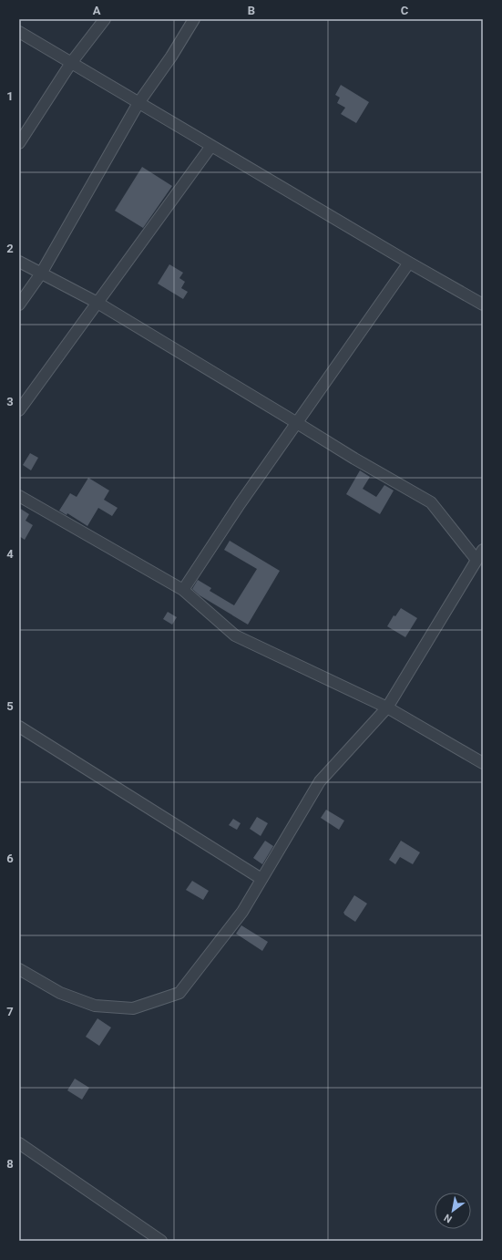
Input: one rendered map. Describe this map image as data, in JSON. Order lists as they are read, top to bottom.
{
  "north": "bottom left",
  "grid": {
    "columns": ["A", "B", "C"],
    "rows": [
      "1",
      "2",
      "3",
      "4",
      "5",
      "6",
      "7",
      "8"
    ]
  }
}
